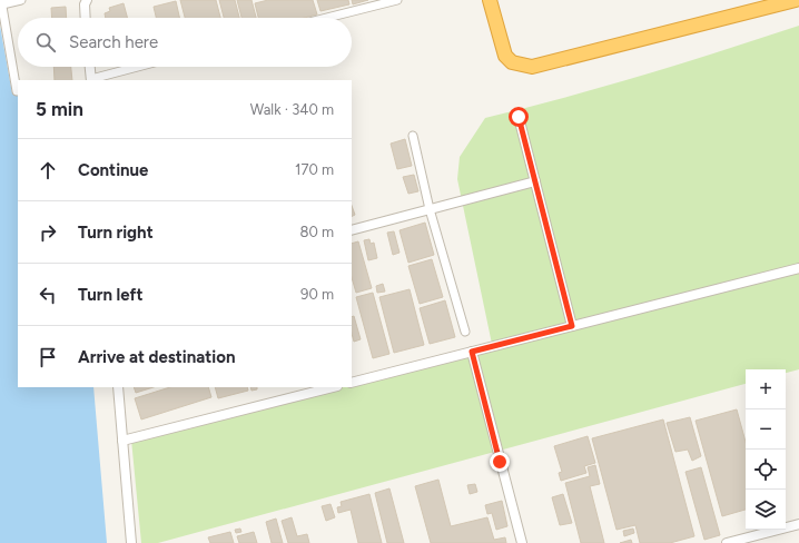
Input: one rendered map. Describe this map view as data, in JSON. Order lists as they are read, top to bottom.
{
  "page": {
    "search": "Search here",
    "heading": ["5 min", "Walk · 340 m"],
    "list": [
      ["Continue", "170 m"],
      ["Turn right", "80 m"],
      ["Turn left", "90 m"],
      "Arrive at destination"
    ],
    "map_buttons": ["+", "−"]
  }
}
